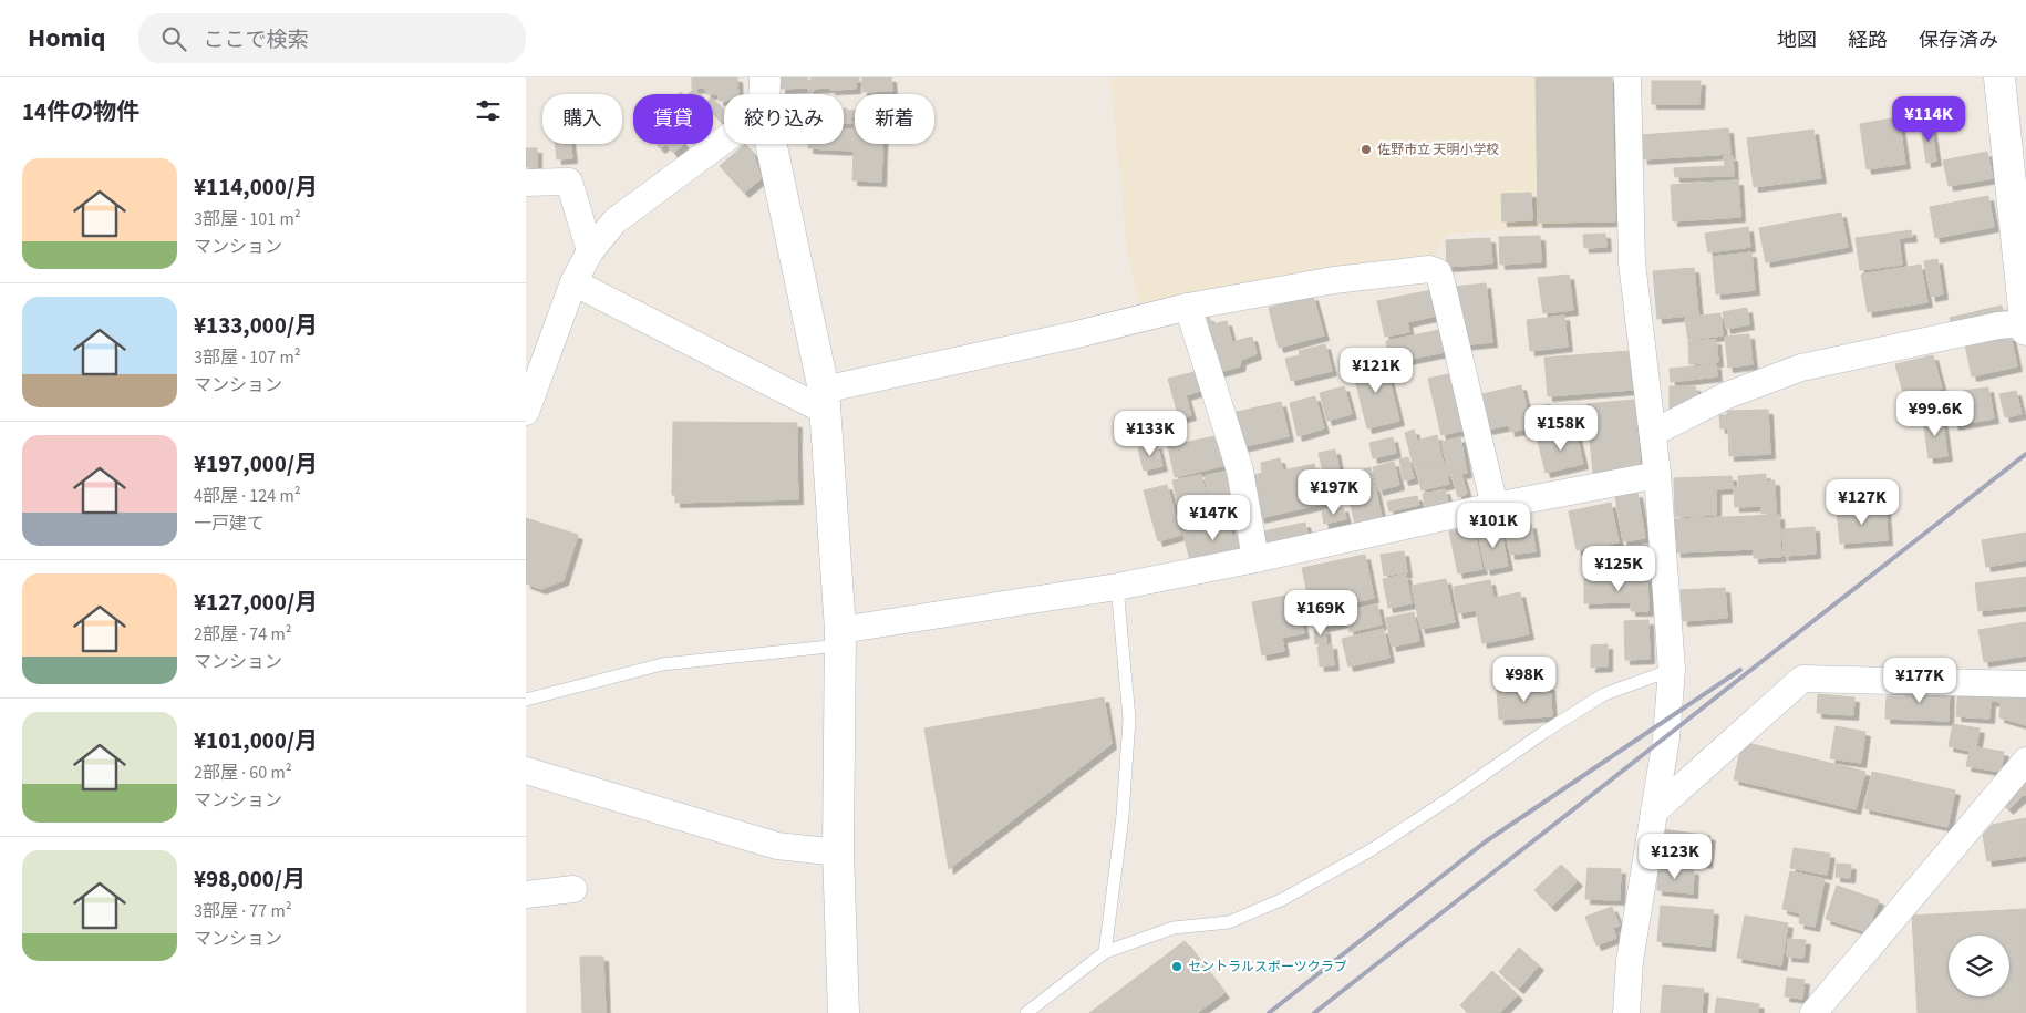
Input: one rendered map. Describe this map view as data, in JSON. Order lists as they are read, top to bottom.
{
  "places": ["佐野市立 天明小学校", "セントラルスポーツクラブ"],
  "page": {
    "header": "Homiq",
    "search": "ここで検索",
    "nav": ["地図", "経路", "保存済み"],
    "heading": "14件の物件",
    "chip": [
      "購入",
      "賃貸",
      "絞り込み",
      "新着"
    ],
    "price": [
      "¥114K",
      "¥121K",
      "¥99.6K",
      "¥158K",
      "¥133K",
      "¥197K",
      "¥127K",
      "¥147K",
      "¥101K",
      "¥125K",
      "¥169K",
      "¥98K",
      "¥177K",
      "¥123K"
    ],
    "list": [
      {
        "name": "¥114,000/月",
        "note": "3部屋 · 101 m² · マンション"
      },
      {
        "name": "¥133,000/月",
        "note": "3部屋 · 107 m² · マンション"
      },
      {
        "name": "¥197,000/月",
        "note": "4部屋 · 124 m² · 一戸建て"
      },
      {
        "name": "¥127,000/月",
        "note": "2部屋 · 74 m² · マンション"
      },
      {
        "name": "¥101,000/月",
        "note": "2部屋 · 60 m² · マンション"
      },
      {
        "name": "¥98,000/月",
        "note": "3部屋 · 77 m² · マンション"
      }
    ]
  }
}
